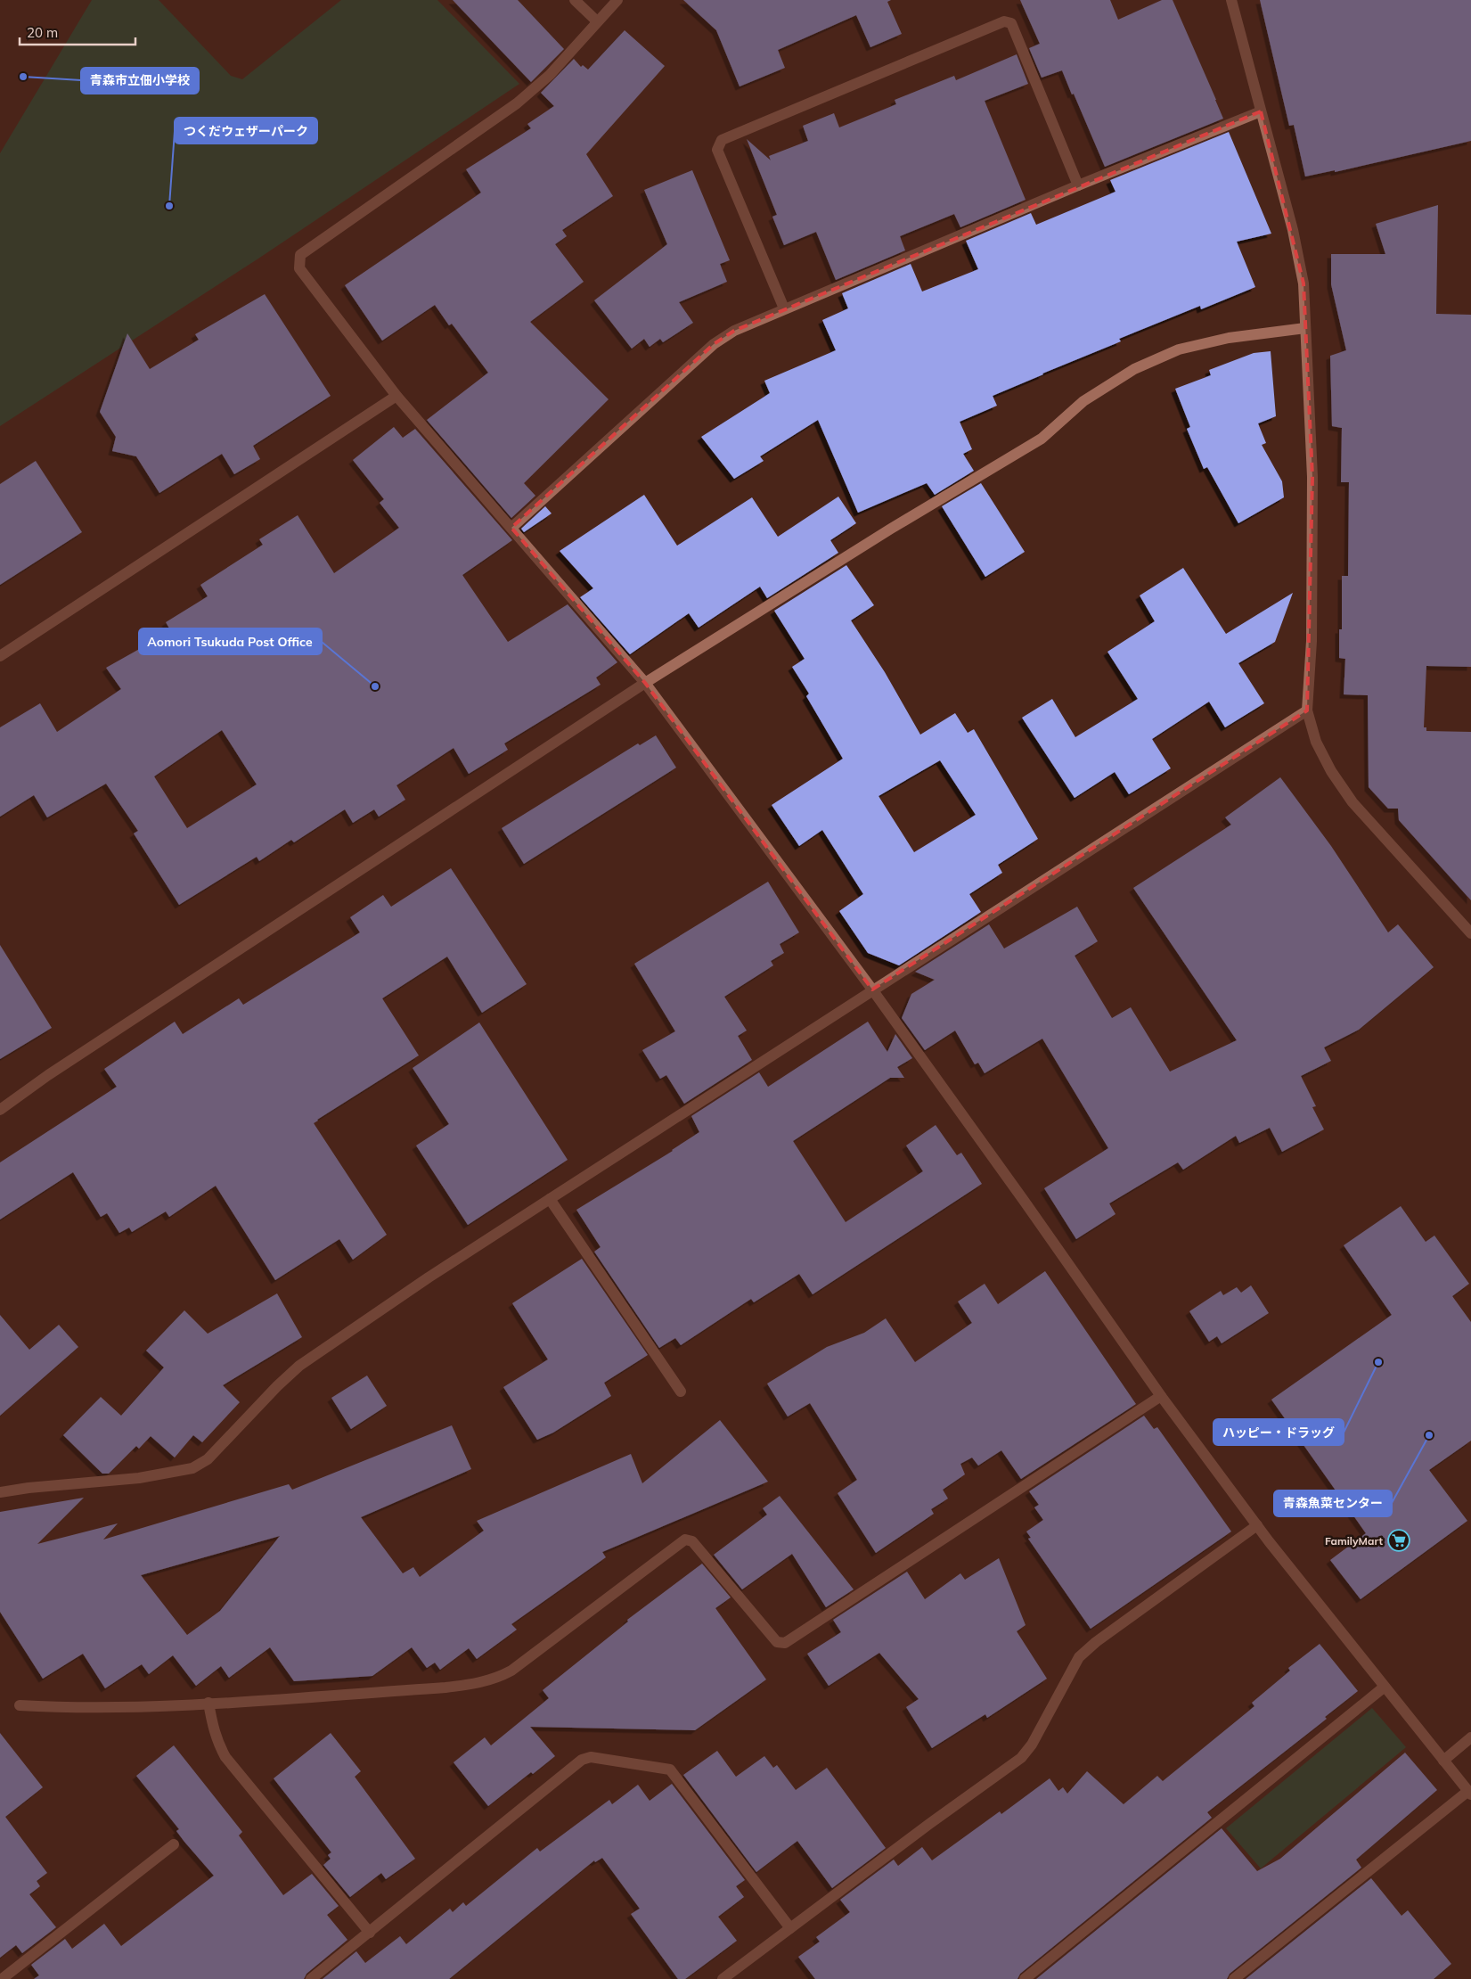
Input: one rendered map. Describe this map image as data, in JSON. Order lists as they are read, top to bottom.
{
  "places": {
    "other": [
      "青森市立佃小学校",
      "つくだウェザーパーク",
      "Aomori Tsukuda Post Office",
      "ハッピー・ドラッグ",
      "青森魚菜センター"
    ],
    "supermarket": ["FamilyMart"]
  },
  "scale_bar": "20 m"
}
